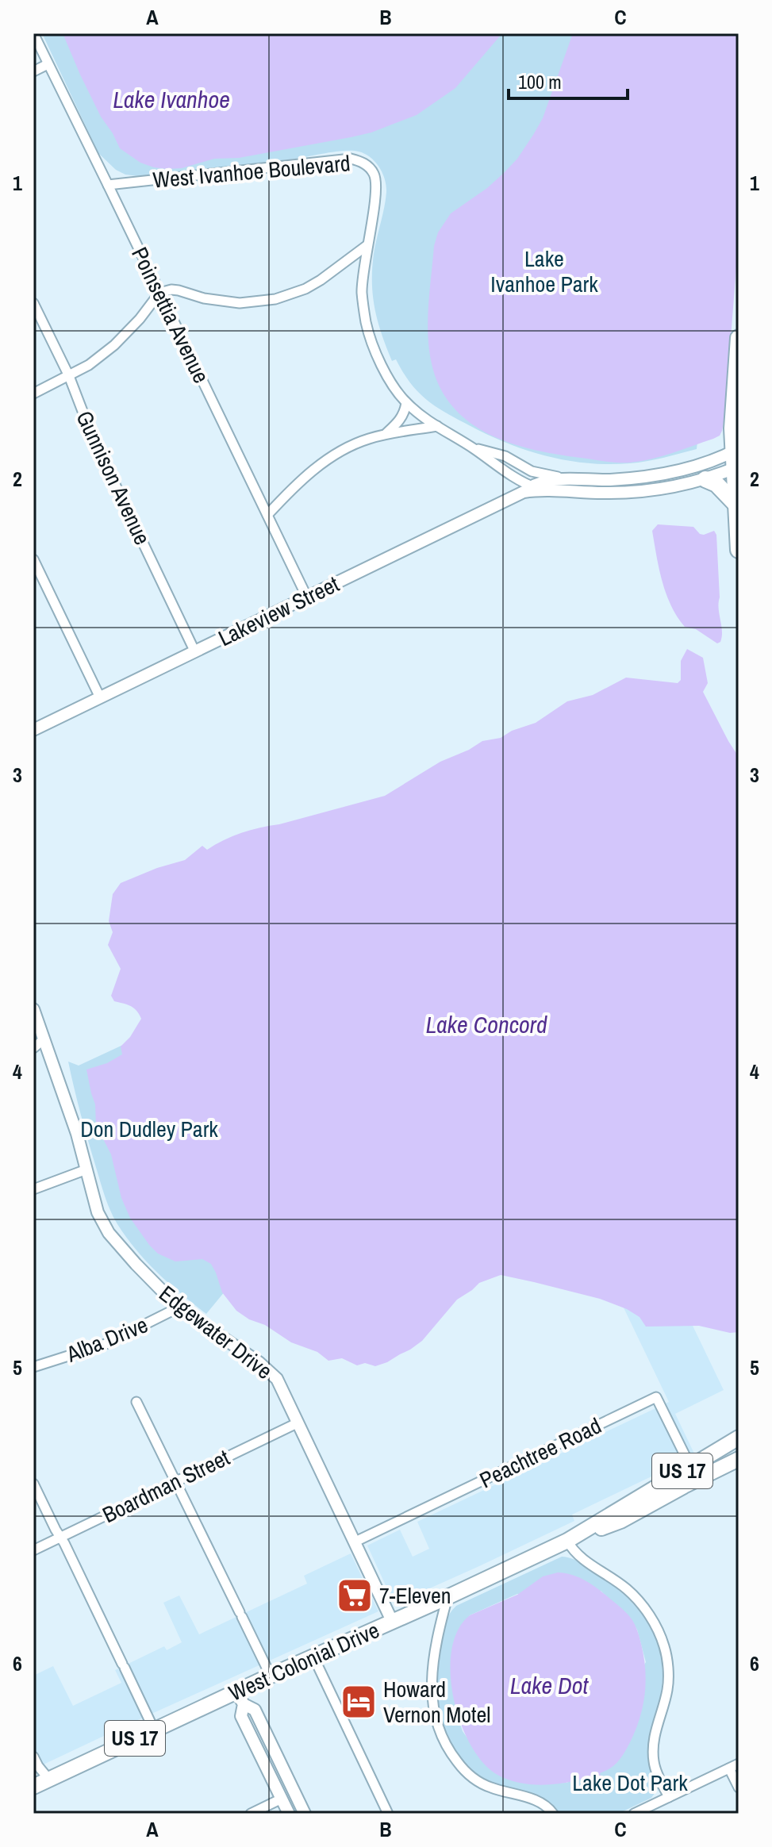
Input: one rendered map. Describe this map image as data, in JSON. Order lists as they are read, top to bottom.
{
  "streets": {
    "highway": ["US 17", "West Colonial Drive"],
    "street": [
      "West Ivanhoe Boulevard",
      "Poinsettia Avenue",
      "Gunnison Avenue",
      "Lakeview Street",
      "Edgewater Drive",
      "Alba Drive",
      "Peachtree Road",
      "Boardman Street"
    ]
  },
  "crossings": [
    ["West Ivanhoe Boulevard", "Poinsettia Avenue"],
    ["West Ivanhoe Boulevard", "Lakeview Street"],
    ["Poinsettia Avenue", "Lakeview Street"],
    ["Gunnison Avenue", "Lakeview Street"],
    ["Edgewater Drive", "Alba Drive"],
    ["Edgewater Drive", "Peachtree Road"],
    ["Edgewater Drive", "Boardman Street"],
    ["Edgewater Drive", "West Colonial Drive"],
    ["Peachtree Road", "West Colonial Drive"]
  ],
  "water": ["Lake Ivanhoe", "Lake Concord", "Lake Dot"],
  "parks": ["Lake Ivanhoe Park", "Don Dudley Park", "Lake Dot Park"],
  "places": {
    "supermarket": ["7-Eleven"],
    "hotel": ["Howard Vernon Motel"]
  },
  "scale_bar": "100 m",
  "grid": {
    "columns": ["A", "B", "C"],
    "rows": [
      "1",
      "2",
      "3",
      "4",
      "5",
      "6"
    ]
  }
}
